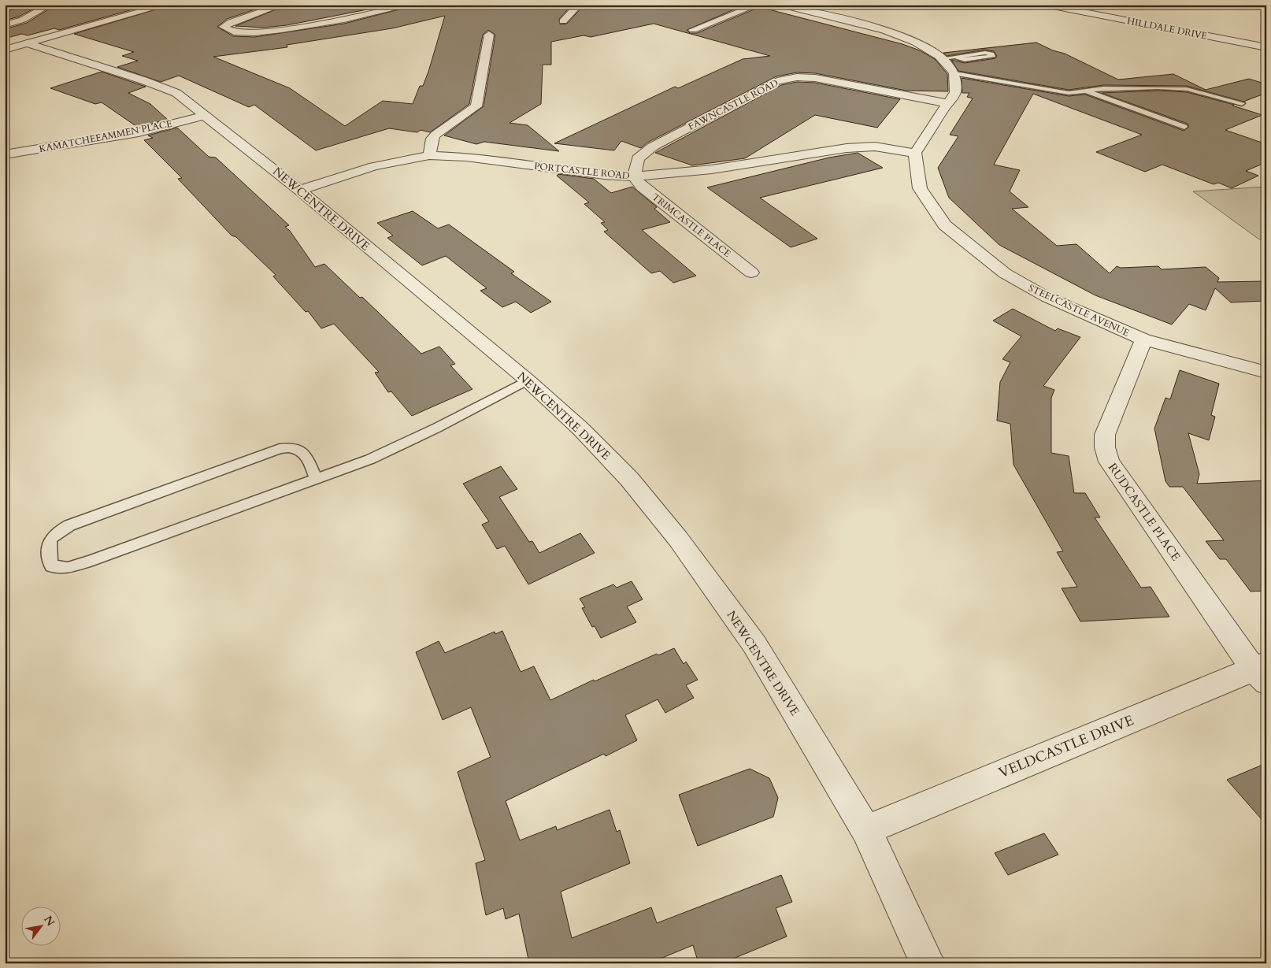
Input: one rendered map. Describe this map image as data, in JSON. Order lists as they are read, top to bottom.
{
  "streets": {
    "street": [
      "HILLDALE DRIVE",
      "FAWNCASTLE ROAD",
      "KAMATCHEEAMMEN PLACE",
      "PORTCASTLE ROAD",
      "NEWCENTRE DRIVE",
      "TRIMCASTLE PLACE",
      "STEELCASTLE AVENUE",
      "RUDCASTLE PLACE",
      "VELDCASTLE DRIVE"
    ]
  },
  "crossings": [
    ["FAWNCASTLE ROAD", "PORTCASTLE ROAD"],
    ["FAWNCASTLE ROAD", "TRIMCASTLE PLACE"],
    ["KAMATCHEEAMMEN PLACE", "NEWCENTRE DRIVE"],
    ["PORTCASTLE ROAD", "NEWCENTRE DRIVE"],
    ["PORTCASTLE ROAD", "TRIMCASTLE PLACE"],
    ["PORTCASTLE ROAD", "STEELCASTLE AVENUE"],
    ["NEWCENTRE DRIVE", "VELDCASTLE DRIVE"],
    ["STEELCASTLE AVENUE", "RUDCASTLE PLACE"],
    ["RUDCASTLE PLACE", "VELDCASTLE DRIVE"]
  ],
  "north": "top right"
}
